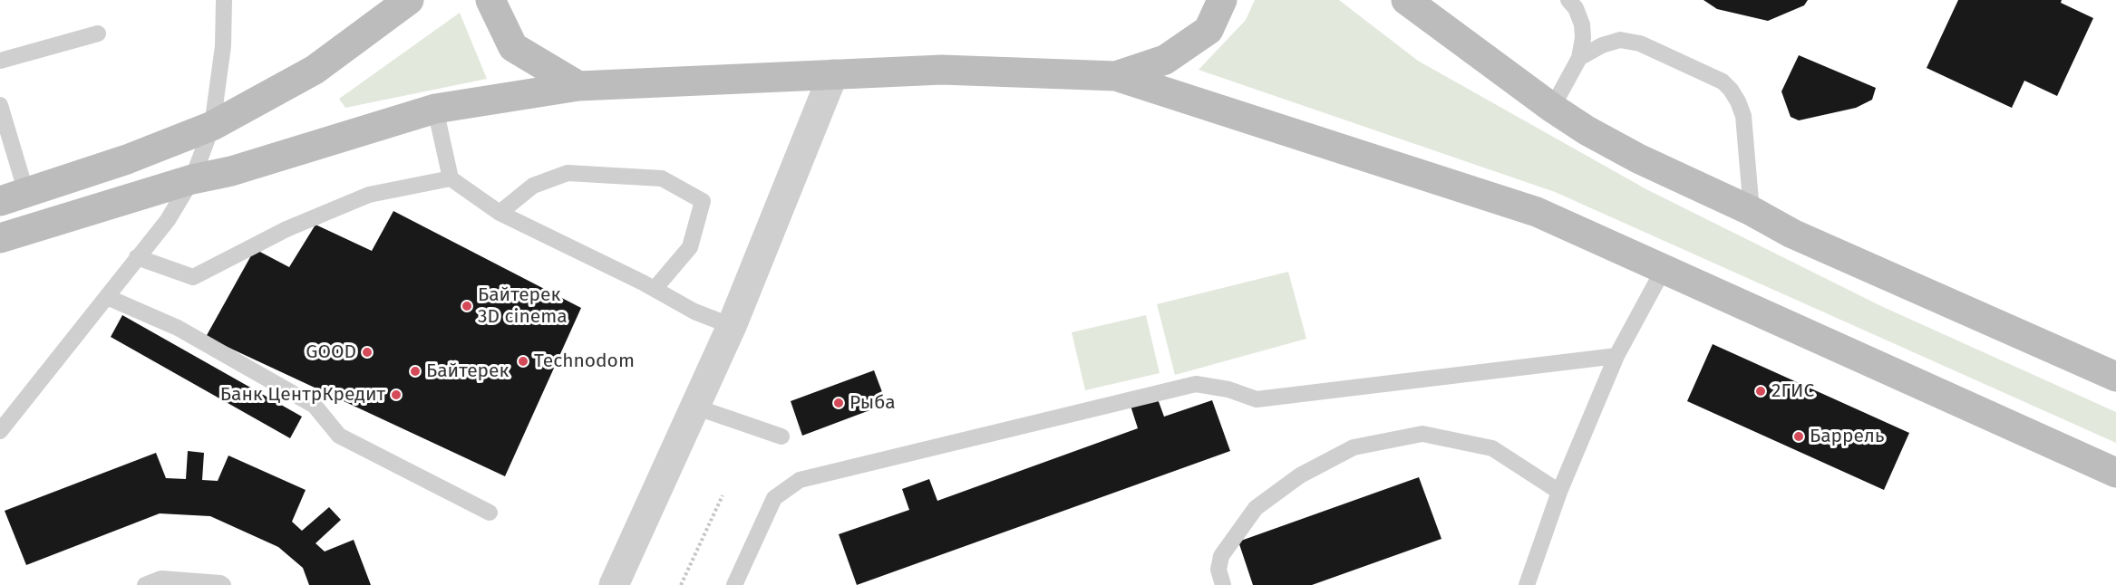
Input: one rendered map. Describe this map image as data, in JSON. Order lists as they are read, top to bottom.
{
  "places": [
    "Байтерек 3D cinema",
    "GOOD",
    "Technodom",
    "Байтерек",
    "2ГИС",
    "Банк ЦентрКредит",
    "Рыба",
    "Баррель"
  ]
}
